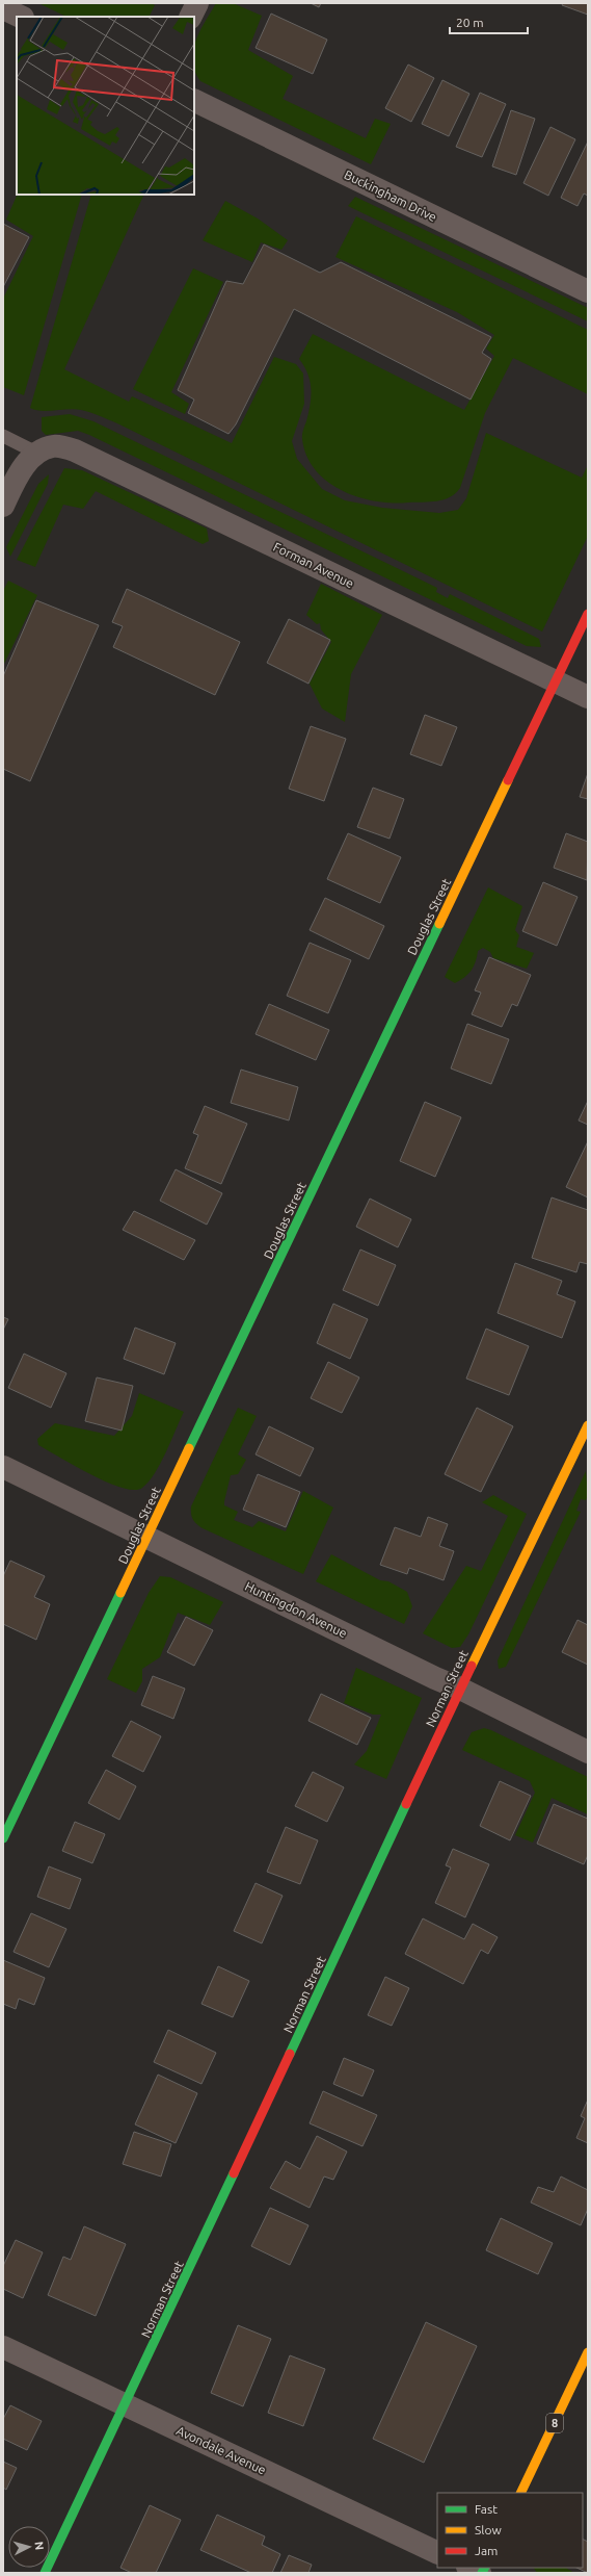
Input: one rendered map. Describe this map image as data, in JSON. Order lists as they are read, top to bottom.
{
  "streets": {
    "street": [
      "Buckingham Drive",
      "Forman Avenue",
      "Douglas Street",
      "Huntingdon Avenue",
      "Norman Street",
      "8",
      "Avondale Avenue"
    ]
  },
  "crossings": [
    ["Forman Avenue", "Douglas Street"],
    ["Douglas Street", "Huntingdon Avenue"],
    ["Huntingdon Avenue", "Norman Street"],
    ["Norman Street", "Avondale Avenue"]
  ],
  "legend": ["Fast", "Slow", "Jam"],
  "scale_bar": "20 m",
  "north": "right"
}
